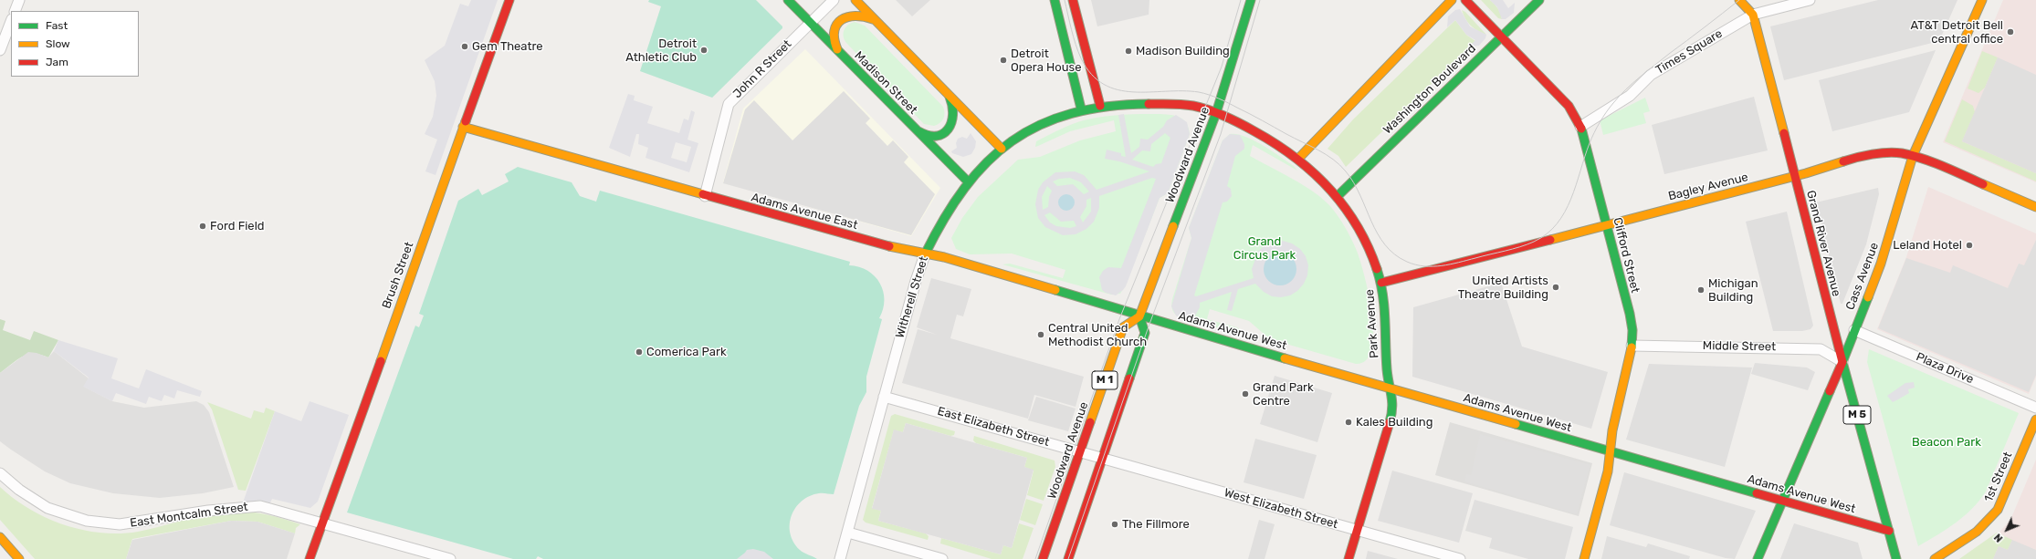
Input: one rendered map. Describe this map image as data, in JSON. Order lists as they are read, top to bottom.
{
  "streets": {
    "main road": [
      "Madison Street",
      "Washington Boulevard",
      "Woodward Avenue",
      "Bagley Avenue",
      "Adams Avenue East",
      "Grand River Avenue",
      "Clifford Street",
      "Brush Street",
      "Cass Avenue",
      "Witherell Street",
      "Park Avenue",
      "Adams Avenue West",
      "M 1",
      "M 5",
      "1st Street"
    ],
    "street": [
      "Times Square",
      "John R Street",
      "Middle Street",
      "Plaza Drive",
      "East Elizabeth Street",
      "West Elizabeth Street",
      "East Montcalm Street"
    ]
  },
  "crossings": [
    ["Times Square", "Grand River Avenue"],
    ["Times Square", "Clifford Street"],
    ["John R Street", "Madison Street"],
    ["John R Street", "Adams Avenue East"],
    ["Madison Street", "Witherell Street"],
    ["Washington Boulevard", "Clifford Street"],
    ["Washington Boulevard", "Park Avenue"],
    ["Woodward Avenue", "Adams Avenue East"],
    ["Woodward Avenue", "Witherell Street"],
    ["Woodward Avenue", "Park Avenue"],
    ["Woodward Avenue", "Adams Avenue West"],
    ["Woodward Avenue", "M 1"],
    ["Woodward Avenue", "East Elizabeth Street"],
    ["Bagley Avenue", "Grand River Avenue"],
    ["Bagley Avenue", "Clifford Street"],
    ["Bagley Avenue", "Cass Avenue"],
    ["Bagley Avenue", "Park Avenue"],
    ["Adams Avenue East", "Brush Street"],
    ["Adams Avenue East", "Witherell Street"],
    ["Adams Avenue East", "Adams Avenue West"],
    ["Adams Avenue East", "M 1"],
    ["Grand River Avenue", "Cass Avenue"],
    ["Grand River Avenue", "Adams Avenue West"],
    ["Grand River Avenue", "Middle Street"],
    ["Clifford Street", "Adams Avenue West"],
    ["Clifford Street", "Middle Street"],
    ["Brush Street", "East Montcalm Street"],
    ["Cass Avenue", "Adams Avenue West"],
    ["Cass Avenue", "Middle Street"],
    ["Cass Avenue", "Plaza Drive"],
    ["Witherell Street", "Park Avenue"],
    ["Witherell Street", "East Elizabeth Street"],
    ["Park Avenue", "Adams Avenue West"],
    ["Park Avenue", "West Elizabeth Street"],
    ["Adams Avenue West", "M 1"],
    ["M 1", "East Elizabeth Street"],
    ["M 1", "West Elizabeth Street"],
    ["East Elizabeth Street", "West Elizabeth Street"]
  ],
  "parks": ["Grand Circus Park", "Beacon Park"],
  "places": [
    "AT&T Detroit Bell central office",
    "Gem Theatre",
    "Detroit Athletic Club",
    "Madison Building",
    "Detroit Opera House",
    "Ford Field",
    "Leland Hotel",
    "United Artists Theatre Building",
    "Michigan Building",
    "Central United Methodist Church",
    "Comerica Park",
    "Grand Park Centre",
    "Kales Building",
    "The Fillmore"
  ],
  "legend": ["Fast", "Slow", "Jam"],
  "north": "bottom left"
}
